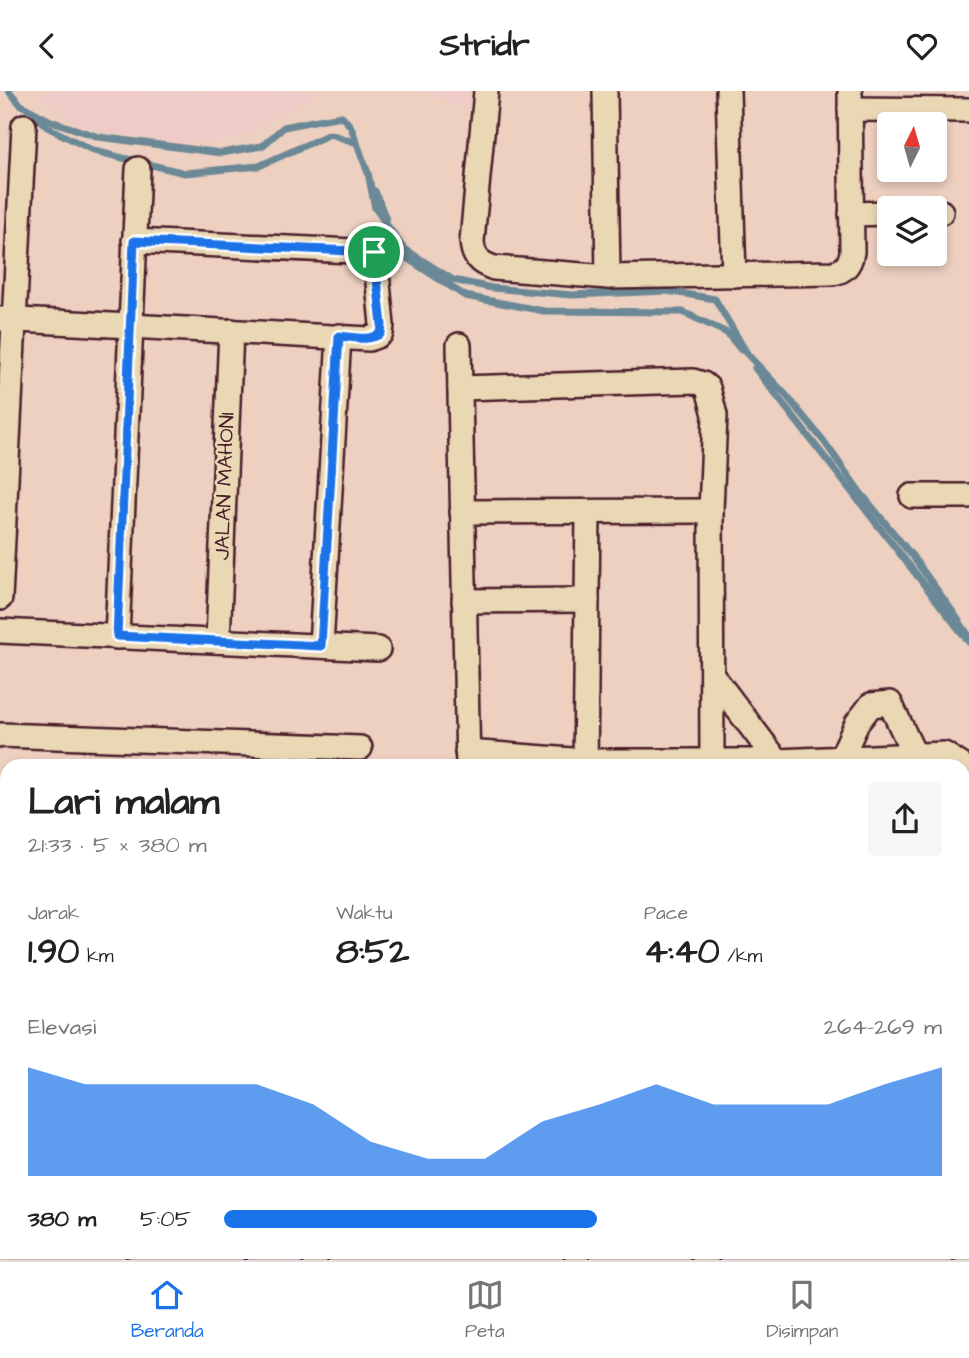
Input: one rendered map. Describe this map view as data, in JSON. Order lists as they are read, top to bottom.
{
  "streets": {
    "street": ["JALAN MAHONI"]
  },
  "north": "top",
  "page": {
    "header": "Stridr",
    "heading": ["Lari malam", "21:33 · 5 × 380 m"],
    "stats": [
      ["Jarak", "1.90 km"],
      ["Waktu", "8:52"],
      ["Pace", "4:40 /km"]
    ],
    "chart": ["Elevasi", "264–269 m"],
    "list": [
      {
        "name": "380 m",
        "note": "5:05"
      }
    ],
    "tabs": ["Beranda", "Peta", "Disimpan"]
  }
}
